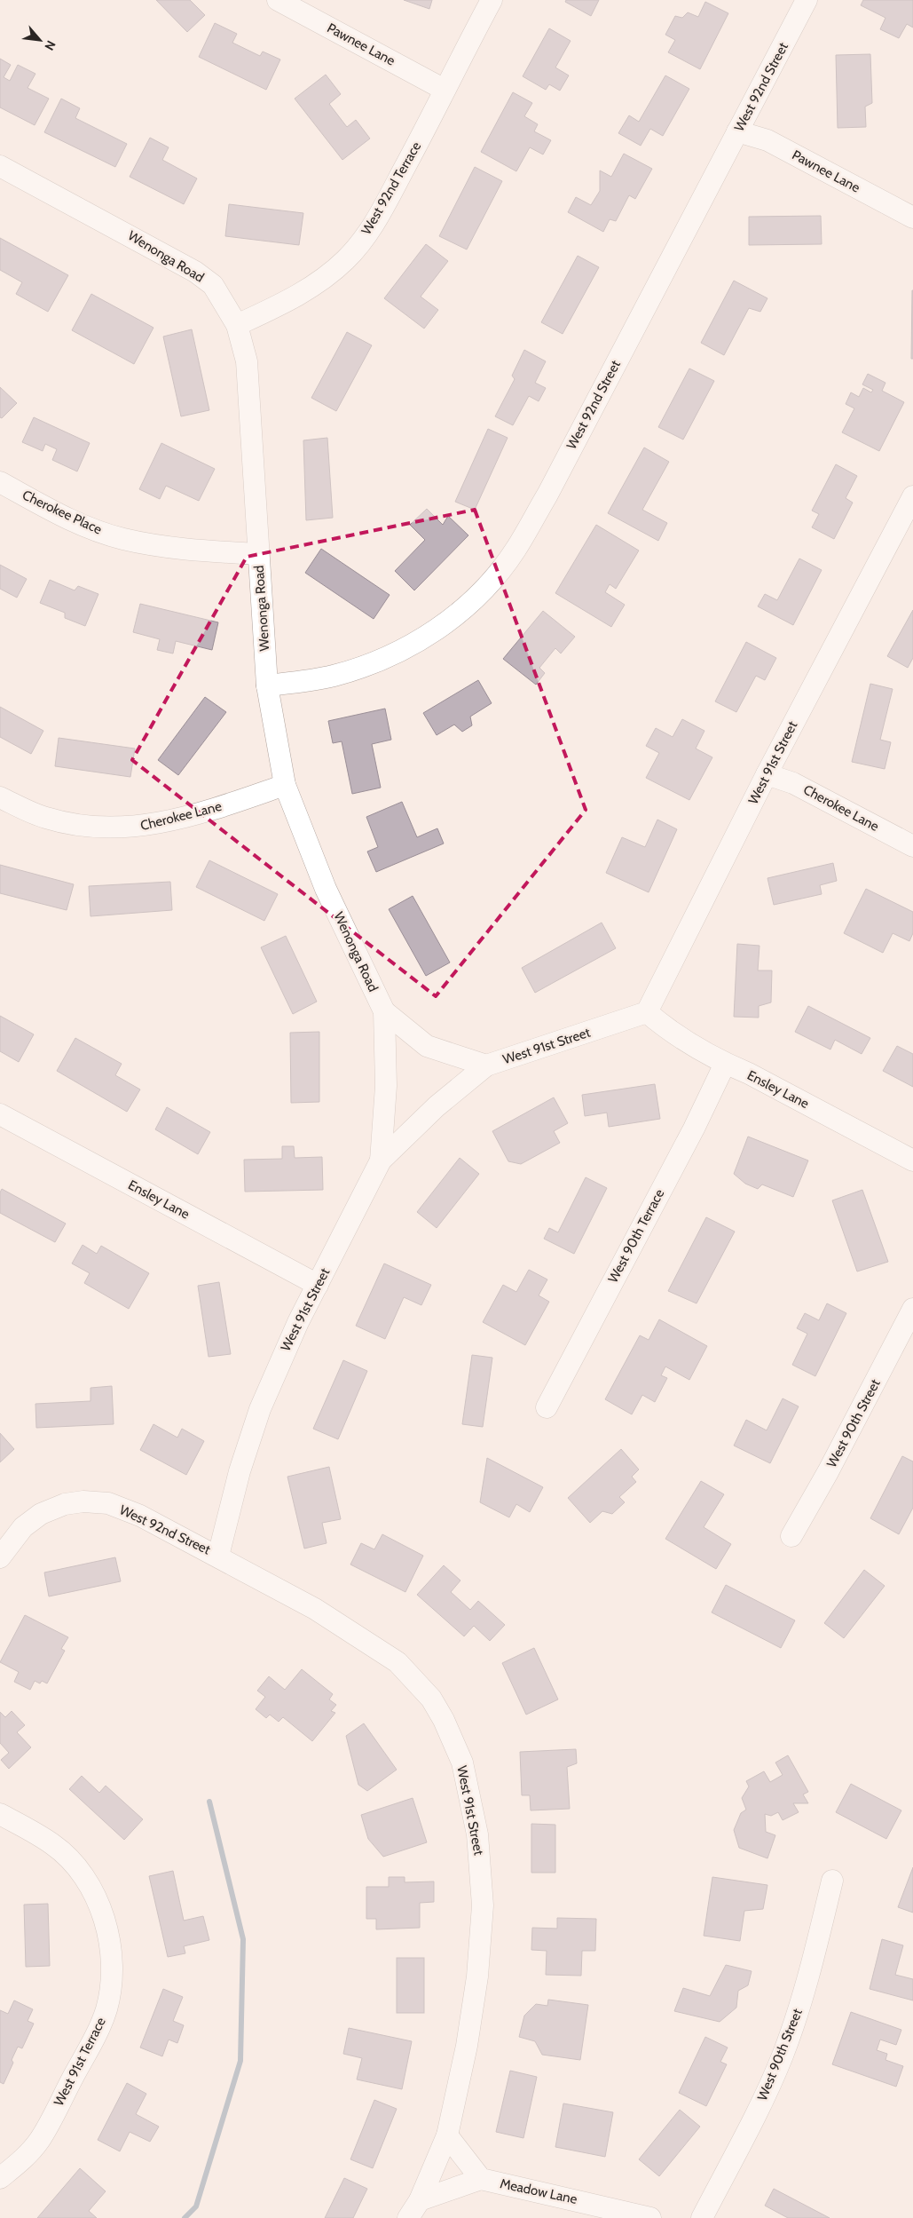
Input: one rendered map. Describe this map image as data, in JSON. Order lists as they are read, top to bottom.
{
  "streets": {
    "street": [
      "Pawnee Lane",
      "West 92nd Street",
      "West 92nd Terrace",
      "Wenonga Road",
      "Cherokee Place",
      "West 91st Street",
      "Cherokee Lane",
      "Ensley Lane",
      "West 90th Terrace",
      "West 90th Street",
      "West 91st Terrace",
      "Meadow Lane"
    ]
  },
  "crossings": [
    ["Pawnee Lane", "West 92nd Street"],
    ["Pawnee Lane", "West 92nd Terrace"],
    ["West 92nd Street", "Wenonga Road"],
    ["West 92nd Street", "West 91st Street"],
    ["West 92nd Terrace", "Wenonga Road"],
    ["Wenonga Road", "Cherokee Place"],
    ["Wenonga Road", "West 91st Street"],
    ["Wenonga Road", "Cherokee Lane"],
    ["West 91st Street", "Cherokee Lane"],
    ["West 91st Street", "Ensley Lane"],
    ["Ensley Lane", "West 90th Terrace"]
  ],
  "north": "bottom right"
}
